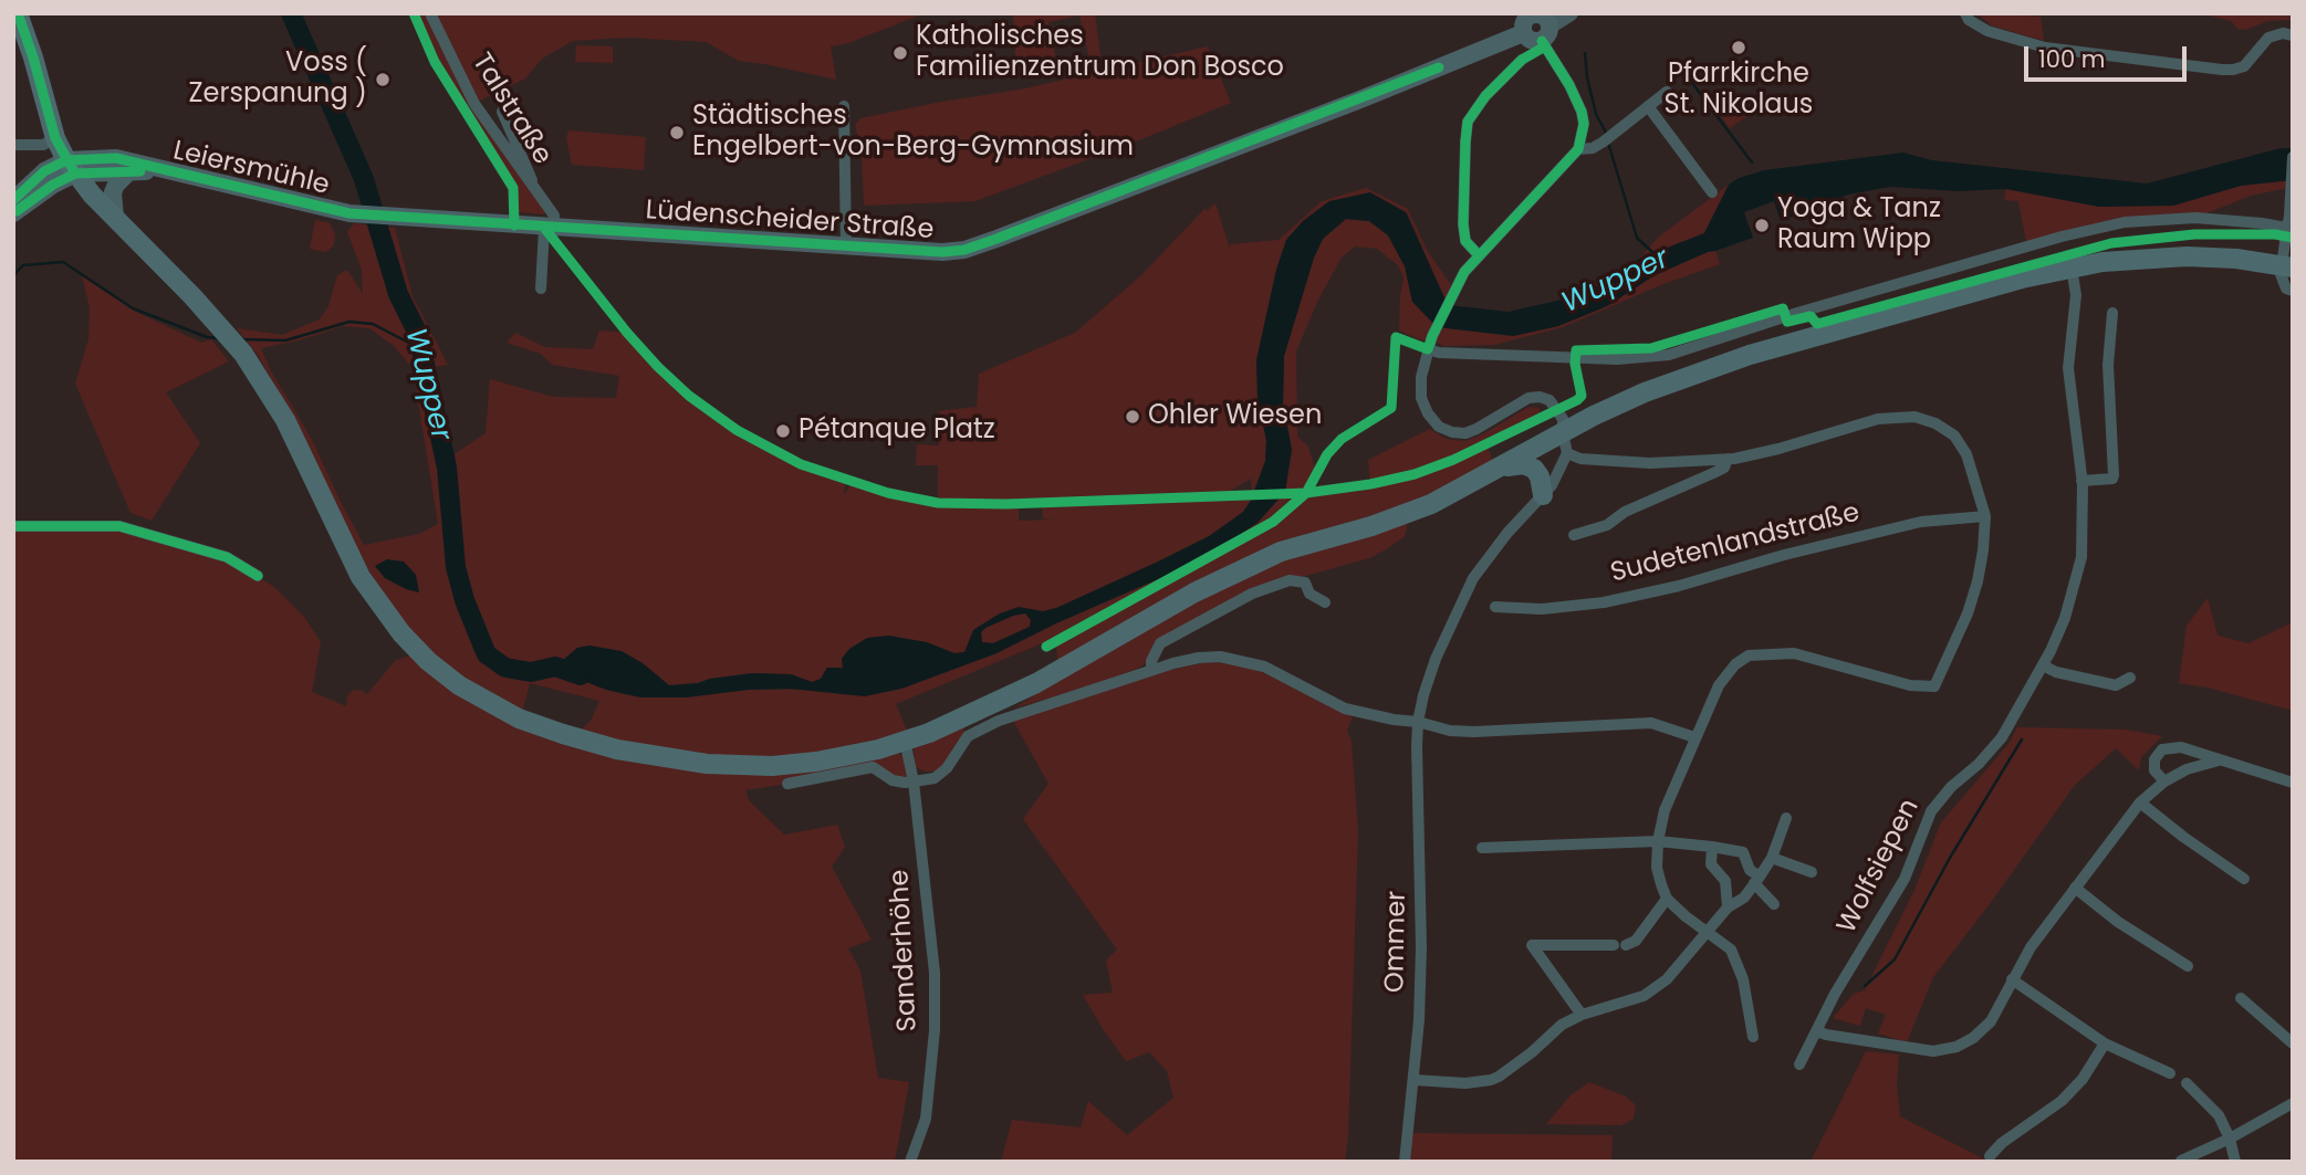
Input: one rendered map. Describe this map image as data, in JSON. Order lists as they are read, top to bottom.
{
  "streets": {
    "main road": ["Leiersmühle", "Lüdenscheider Straße"],
    "street": [
      "Talstraße",
      "Sudetenlandstraße",
      "Wolfsiepen",
      "Ommer",
      "Sanderhöhe"
    ]
  },
  "crossings": [
    ["Talstraße", "Lüdenscheider Straße"],
    ["Leiersmühle", "Lüdenscheider Straße"]
  ],
  "water": ["Wupper"],
  "places": [
    "Pfarrkirche St. Nikolaus",
    "Katholisches Familienzentrum Don Bosco",
    "Voss ( Zerspanung )",
    "Städtisches Engelbert-von-Berg-Gymnasium",
    "Yoga & Tanz Raum Wipp",
    "Ohler Wiesen",
    "Pétanque Platz"
  ],
  "scale_bar": "100 m"
}
